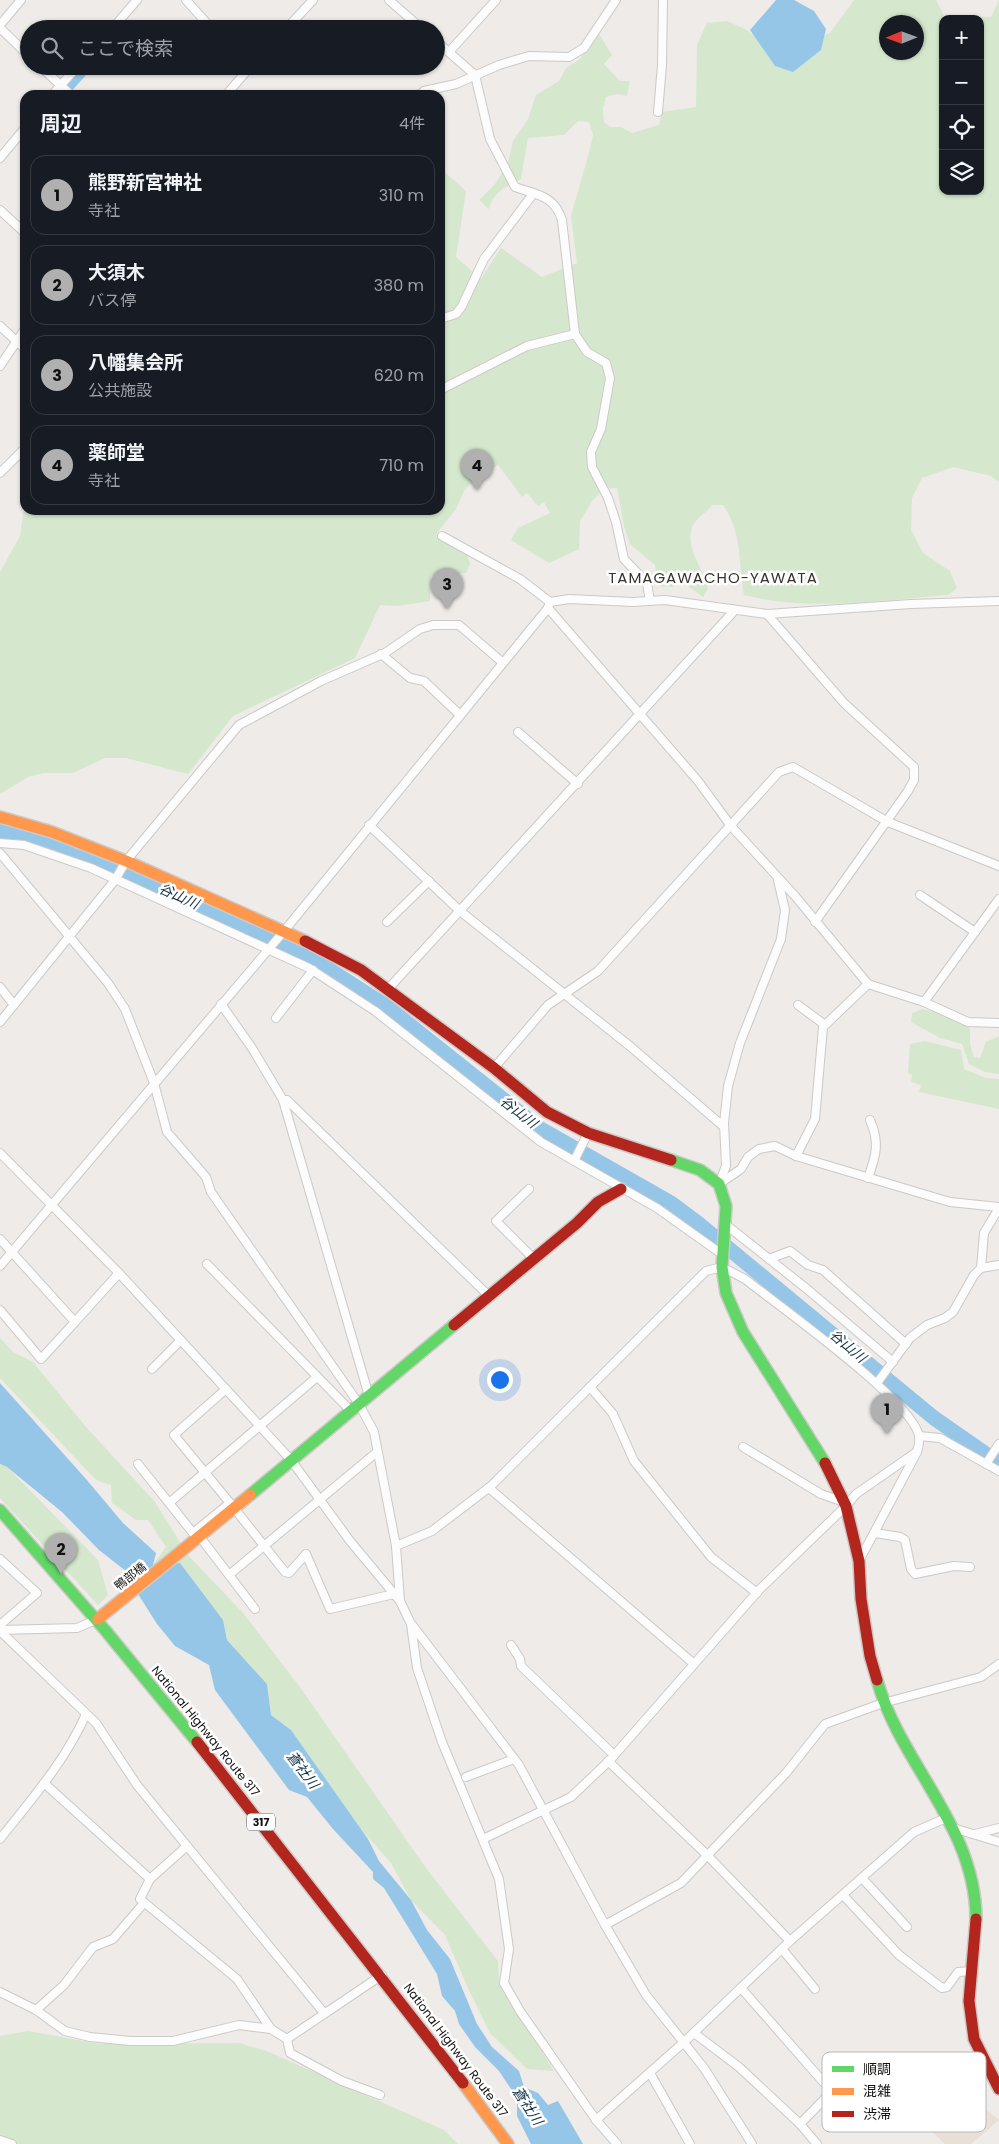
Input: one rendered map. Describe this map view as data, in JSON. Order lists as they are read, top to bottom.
{
  "streets": {
    "main road": ["鴨部橋", "National Highway Route 317", "317"]
  },
  "crossings": [
    ["鴨部橋", "National Highway Route 317"]
  ],
  "districts": ["TAMAGAWACHO-YAWATA"],
  "water": ["谷山川", "蒼社川"],
  "legend": ["順調", "混雑", "渋滞"],
  "north": "left",
  "page": {
    "map_buttons": ["+", "−"],
    "search": "ここで検索",
    "heading": ["周辺", "4件"],
    "list": [
      {
        "mark": "1",
        "name": "熊野新宮神社",
        "note": "寺社",
        "value": "310 m"
      },
      {
        "mark": "2",
        "name": "大須木",
        "note": "バス停",
        "value": "380 m"
      },
      {
        "mark": "3",
        "name": "八幡集会所",
        "note": "公共施設",
        "value": "620 m"
      },
      {
        "mark": "4",
        "name": "薬師堂",
        "note": "寺社",
        "value": "710 m"
      }
    ],
    "pins": [
      "4",
      "3",
      "1",
      "2"
    ]
  }
}
